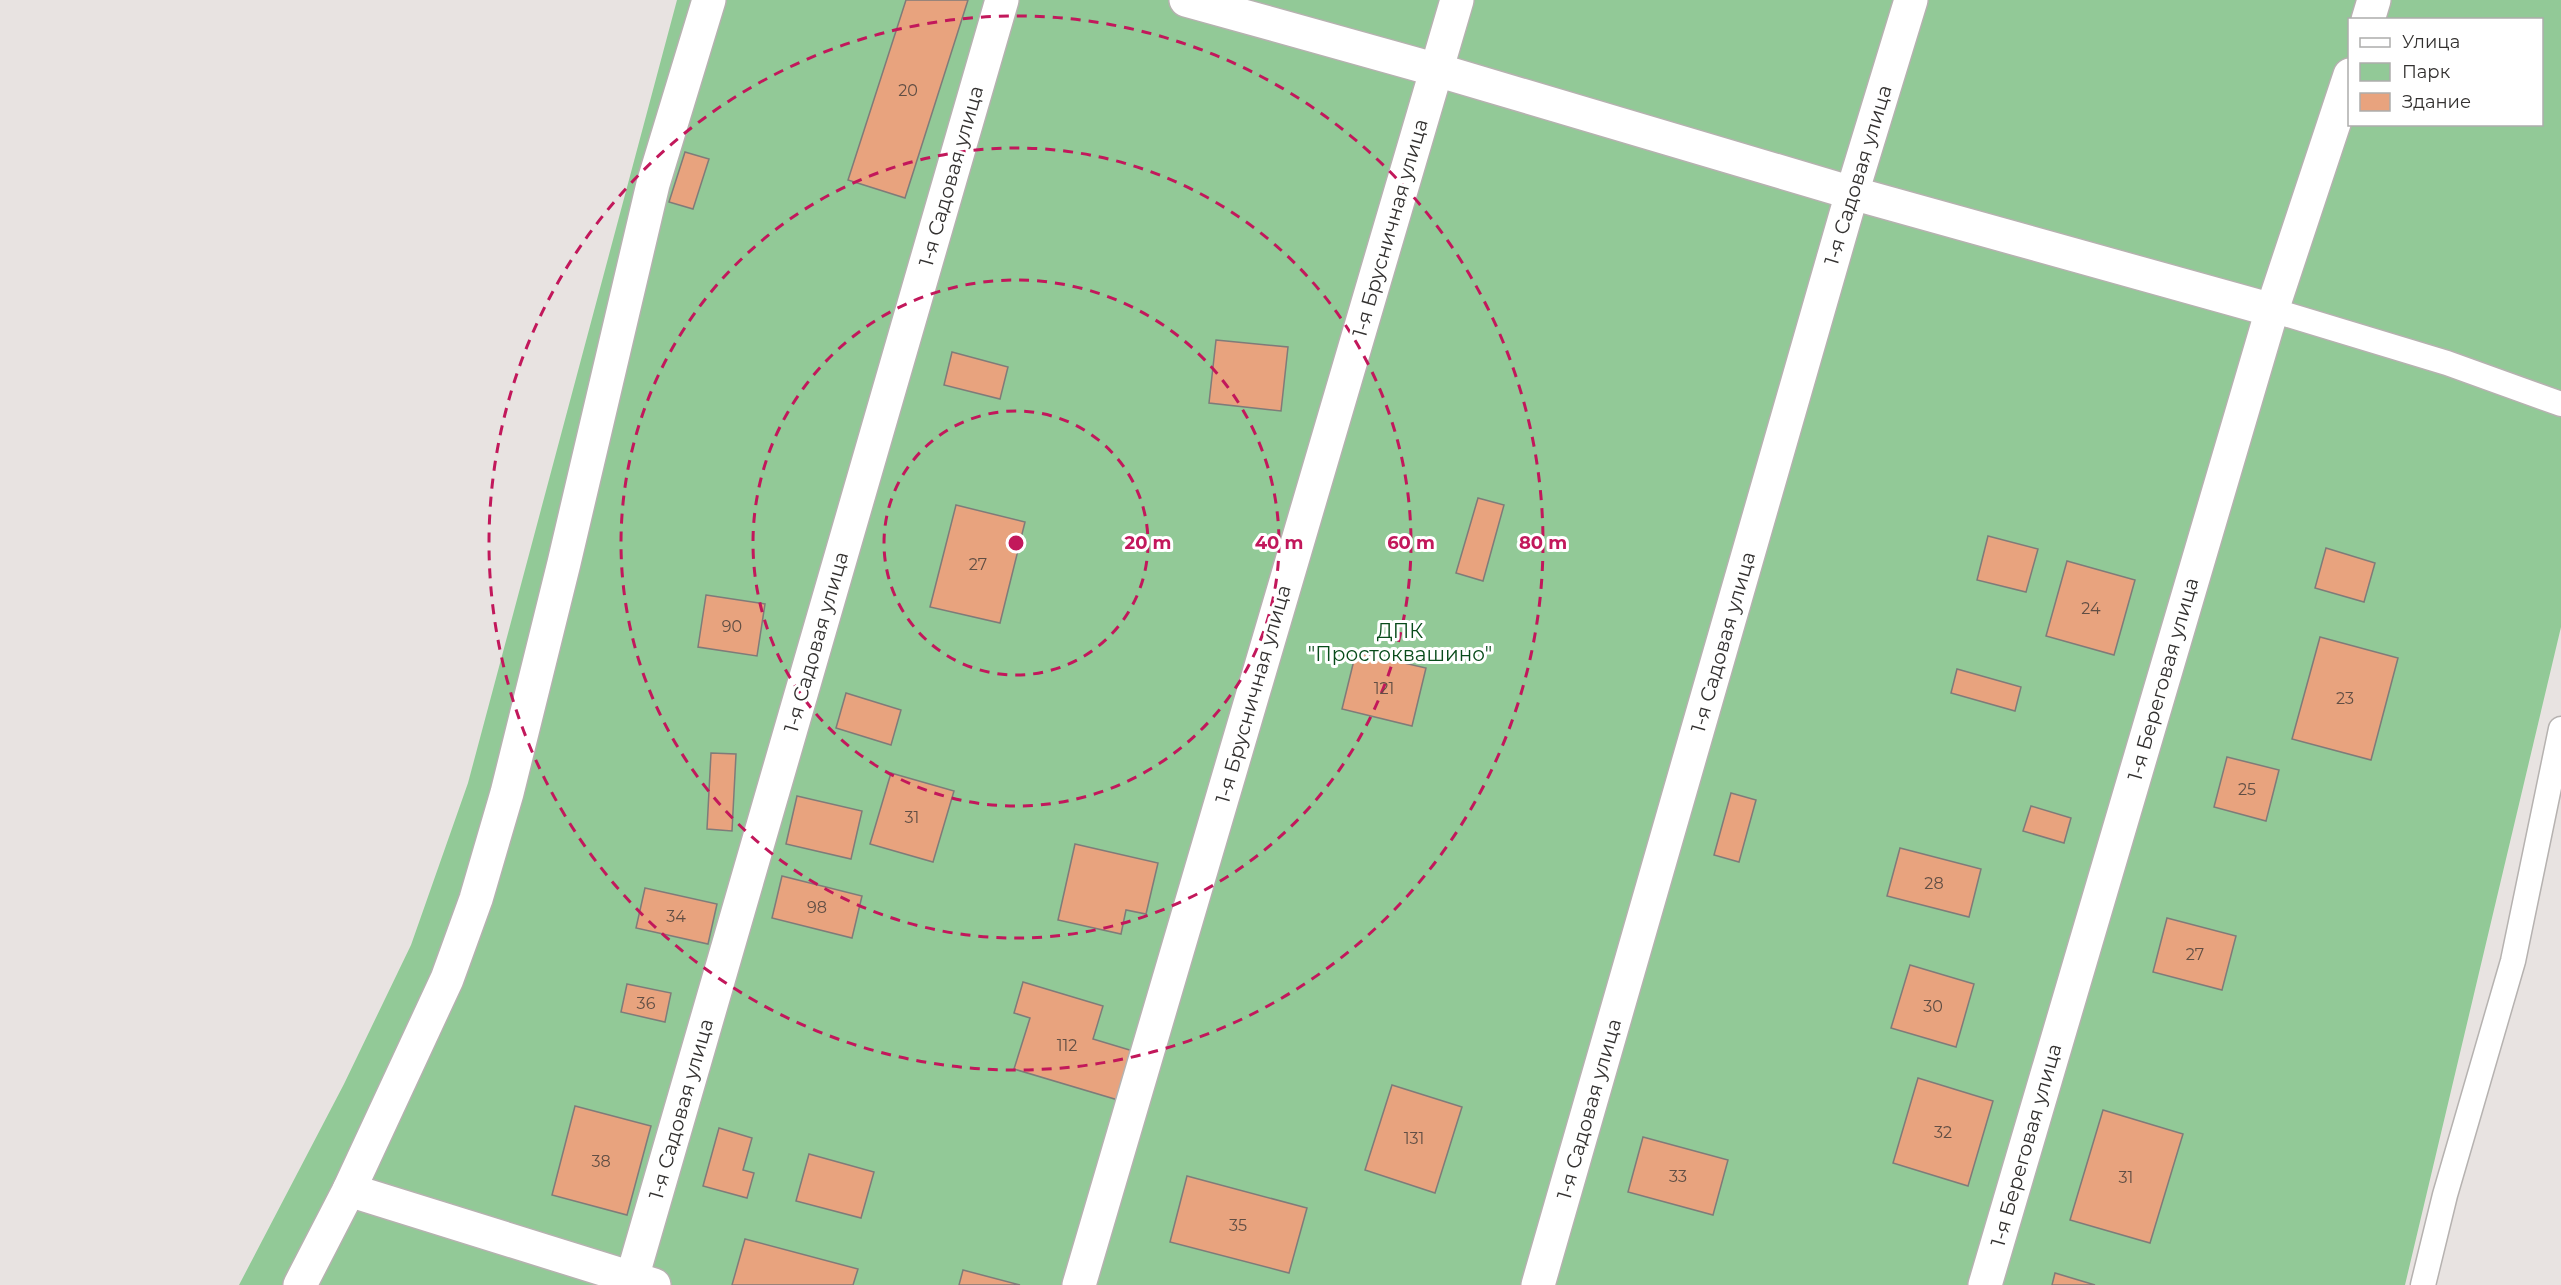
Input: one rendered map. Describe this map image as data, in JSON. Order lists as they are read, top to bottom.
{
  "streets": {
    "street": ["1-я Садовая улица", "1-я Брусничная улица", "1-я Береговая улица"]
  },
  "parks": ["ДПК \"Простоквашино\""],
  "house_numbers": [
    "20",
    "27",
    "24",
    "90",
    "121",
    "23",
    "25",
    "31",
    "28",
    "98",
    "34",
    "27",
    "36",
    "30",
    "112",
    "32",
    "131",
    "38",
    "33",
    "31",
    "35"
  ],
  "legend": ["Улица", "Парк", "Здание"],
  "rings": [
    "20 m",
    "40 m",
    "60 m",
    "80 m"
  ]
}
